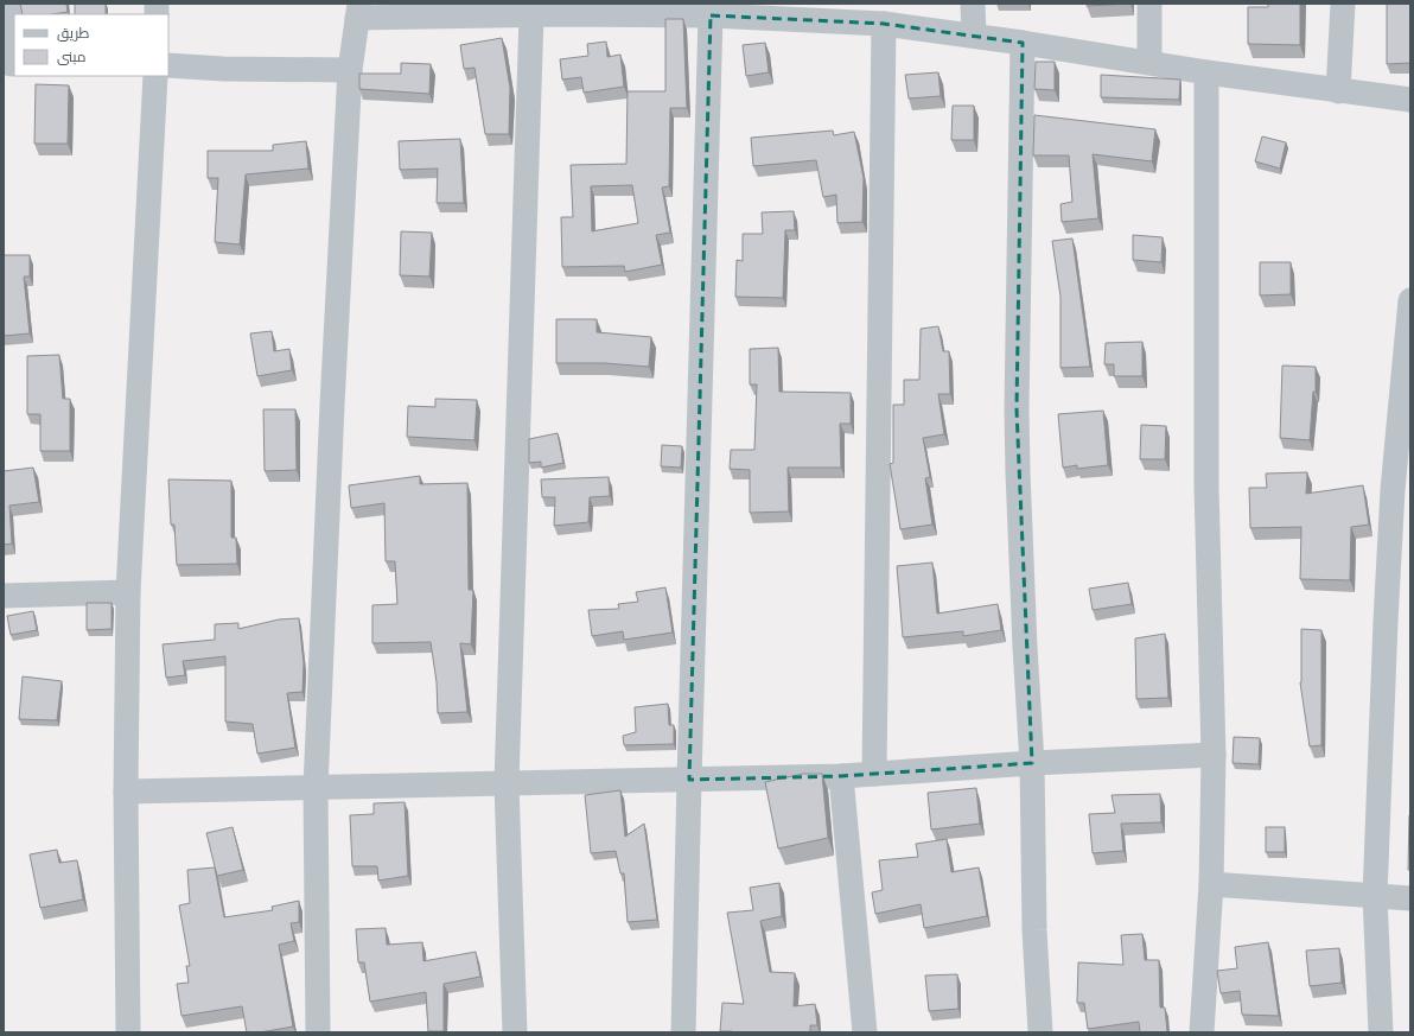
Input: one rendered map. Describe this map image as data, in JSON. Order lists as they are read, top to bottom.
{
  "legend": ["طريق", "مبنى"]
}
